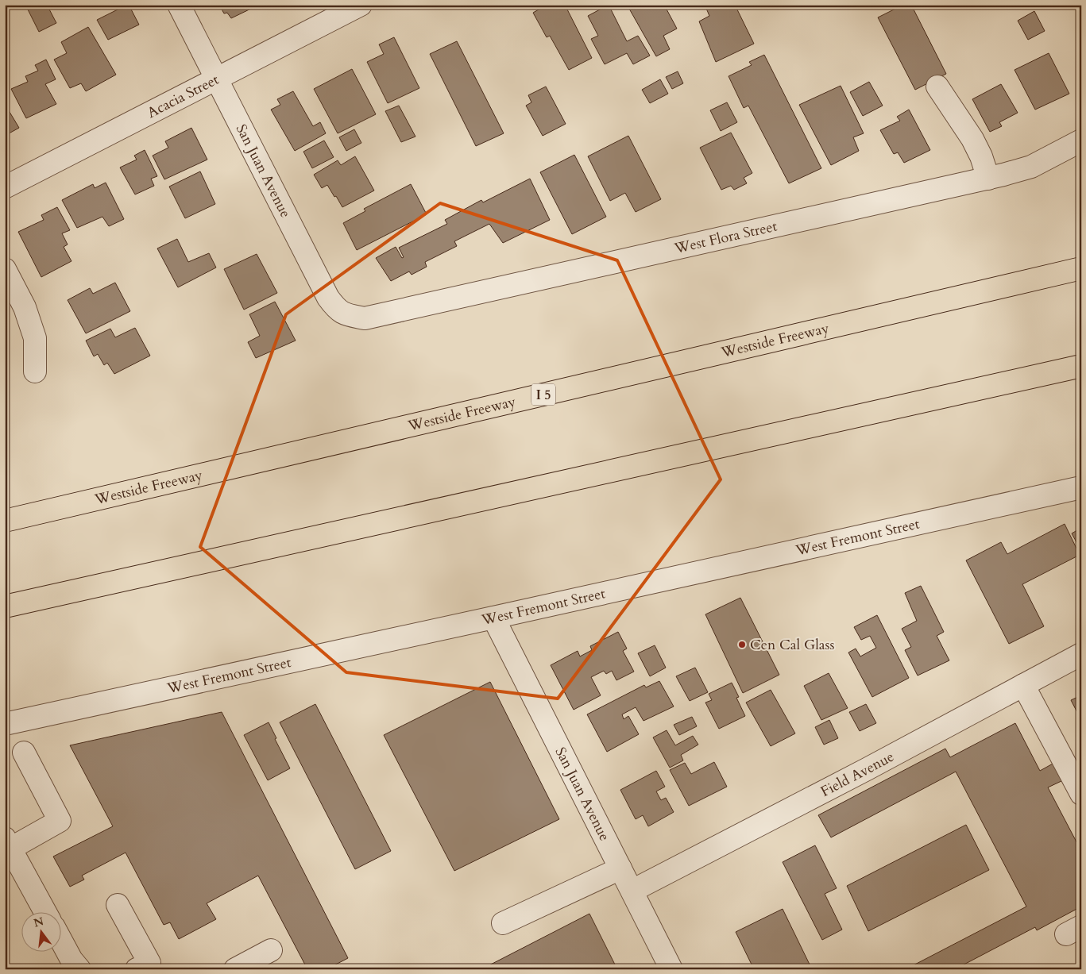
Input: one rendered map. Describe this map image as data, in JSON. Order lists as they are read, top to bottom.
{
  "streets": {
    "highway": ["Westside Freeway", "I 5"],
    "street": [
      "Acacia Street",
      "San Juan Avenue",
      "West Flora Street",
      "West Fremont Street",
      "Field Avenue"
    ]
  },
  "crossings": [
    ["Acacia Street", "San Juan Avenue"],
    ["San Juan Avenue", "West Flora Street"],
    ["San Juan Avenue", "West Fremont Street"],
    ["San Juan Avenue", "Field Avenue"]
  ],
  "places": ["Cen Cal Glass"],
  "north": "top"
}
